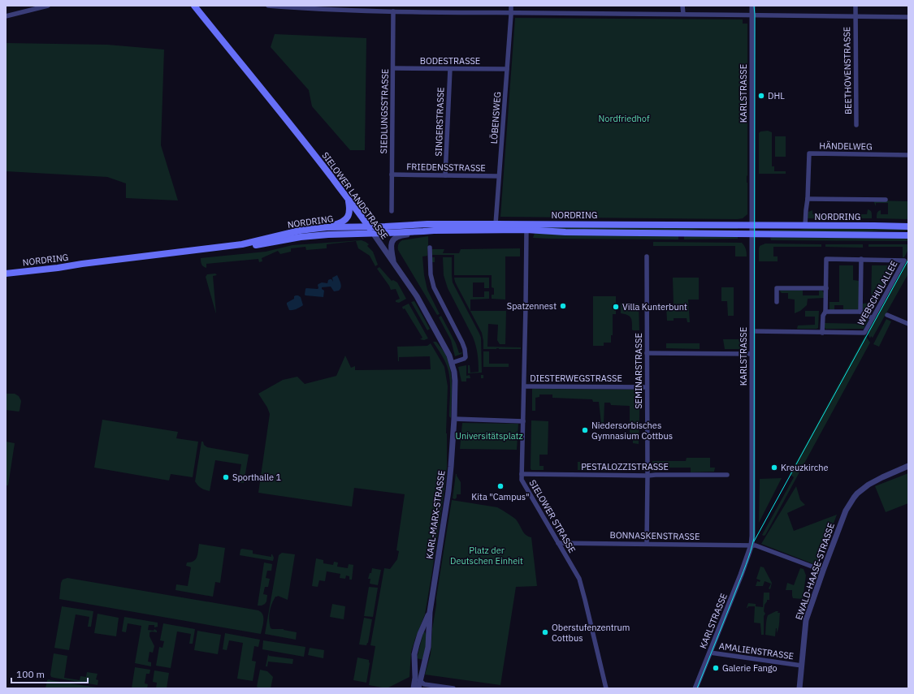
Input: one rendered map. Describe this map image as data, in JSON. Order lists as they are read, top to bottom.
{
  "streets": {
    "main road": ["SIELOWER LANDSTRASSE", "NORDRING"],
    "street": [
      "BODESTRASSE",
      "BEETHOVENSTRASSE",
      "KARLSTRASSE",
      "SIEDLUNGSSTRASSE",
      "LÖBENSWEG",
      "SINGERSTRASSE",
      "HÄNDELWEG",
      "FRIEDENSSTRASSE",
      "WEBSCHULALLEE",
      "SEMINARSTRASSE",
      "DIESTERWEGSTRASSE",
      "PESTALOZZISTRASSE",
      "KARL-MARX-STRASSE",
      "SIELOWER STRASSE",
      "BONNASKENSTRASSE",
      "EWALD-HAASE-STRASSE",
      "AMALIENSTRASSE"
    ]
  },
  "crossings": [
    ["BODESTRASSE", "SIEDLUNGSSTRASSE"],
    ["BODESTRASSE", "LÖBENSWEG"],
    ["BODESTRASSE", "SINGERSTRASSE"],
    ["KARLSTRASSE", "NORDRING"],
    ["KARLSTRASSE", "BONNASKENSTRASSE"],
    ["KARLSTRASSE", "AMALIENSTRASSE"],
    ["SIEDLUNGSSTRASSE", "FRIEDENSSTRASSE"],
    ["LÖBENSWEG", "FRIEDENSSTRASSE"],
    ["LÖBENSWEG", "NORDRING"],
    ["SINGERSTRASSE", "FRIEDENSSTRASSE"],
    ["HÄNDELWEG", "NORDRING"],
    ["SIELOWER LANDSTRASSE", "NORDRING"],
    ["SIELOWER LANDSTRASSE", "KARL-MARX-STRASSE"],
    ["NORDRING", "SIELOWER STRASSE"],
    ["SEMINARSTRASSE", "DIESTERWEGSTRASSE"],
    ["SEMINARSTRASSE", "PESTALOZZISTRASSE"],
    ["SEMINARSTRASSE", "BONNASKENSTRASSE"],
    ["DIESTERWEGSTRASSE", "SIELOWER STRASSE"],
    ["PESTALOZZISTRASSE", "SIELOWER STRASSE"],
    ["SIELOWER STRASSE", "BONNASKENSTRASSE"],
    ["BONNASKENSTRASSE", "EWALD-HAASE-STRASSE"],
    ["EWALD-HAASE-STRASSE", "AMALIENSTRASSE"]
  ],
  "parks": ["Nordfriedhof", "Universitätsplatz", "Platz der Deutschen Einheit"],
  "places": [
    "DHL",
    "Spatzennest",
    "Villa Kunterbunt",
    "Niedersorbisches Gymnasium Cottbus",
    "Kreuzkirche",
    "Sporthalle 1",
    "Kita \"Campus\"",
    "Oberstufenzentrum Cottbus",
    "Galerie Fango"
  ],
  "scale_bar": "100 m"
}
